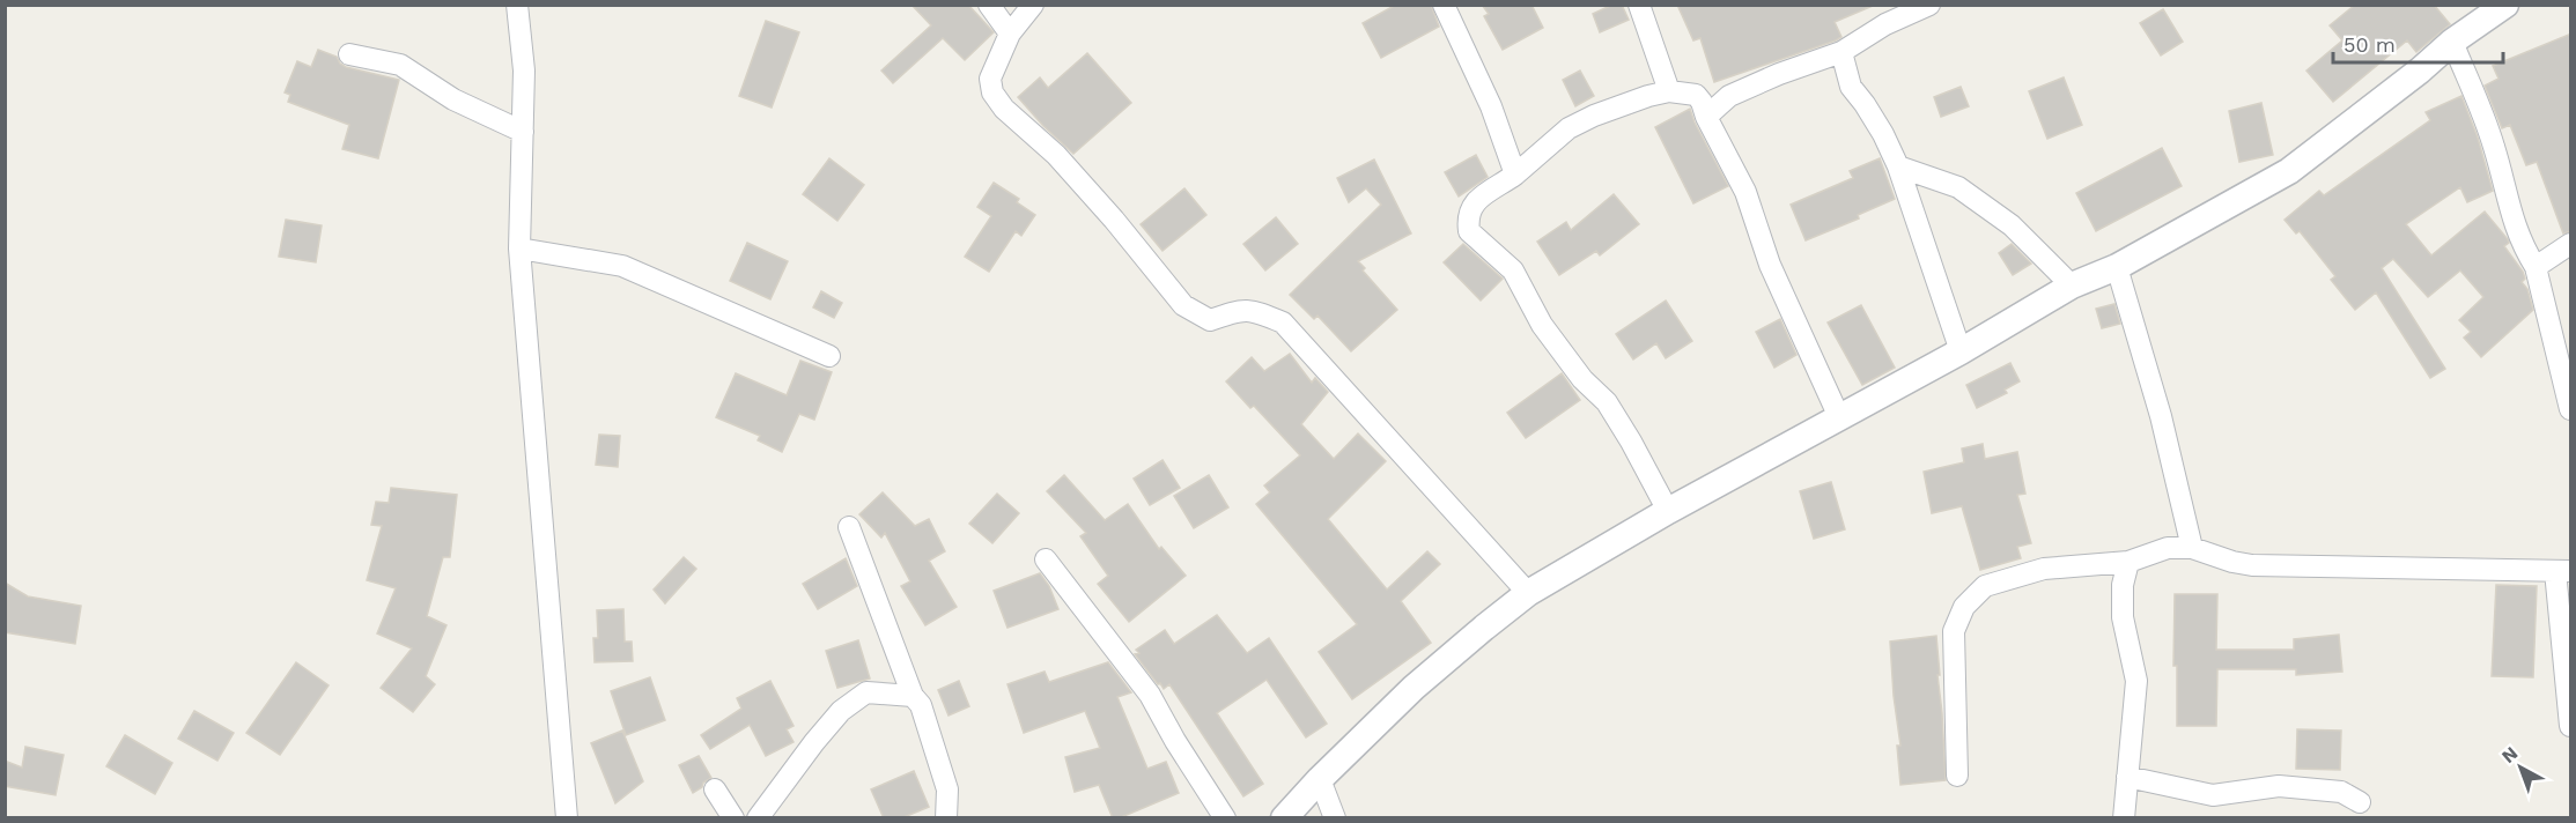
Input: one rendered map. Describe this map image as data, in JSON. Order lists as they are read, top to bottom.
{
  "scale_bar": "50 m",
  "north": "top left"
}
